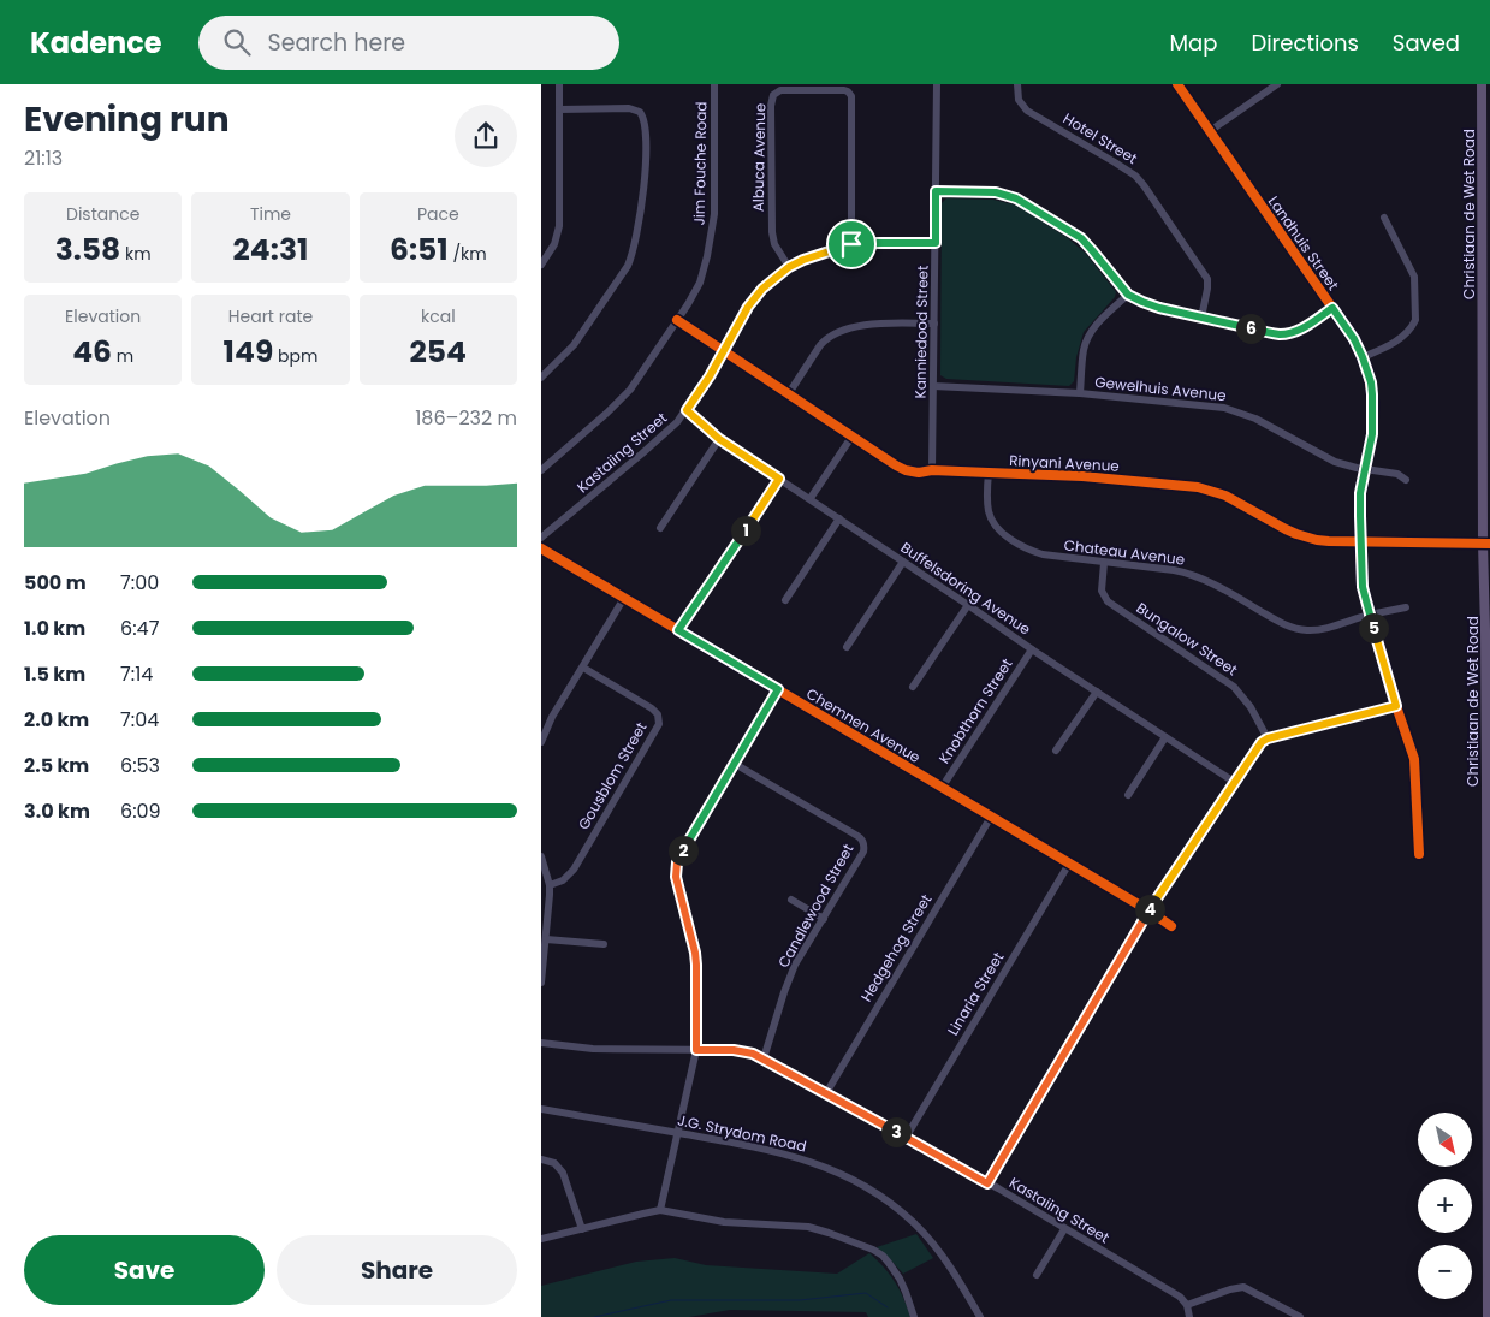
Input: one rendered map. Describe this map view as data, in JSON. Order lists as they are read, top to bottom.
{
  "streets": {
    "main road": ["Christiaan de Wet Road"],
    "street": [
      "Hotel Street",
      "Albuca Avenue",
      "Jim Fouche Road",
      "Landhuis Street",
      "Kanniedood Street",
      "Gewelhuis Avenue",
      "Kastaiing Street",
      "Rinyani Avenue",
      "Chateau Avenue",
      "Buffelsdoring Avenue",
      "Bungalow Street",
      "Knobthorn Street",
      "Chemnen Avenue",
      "Gousblom Street",
      "Candlewood Street",
      "Hedgehog Street",
      "Linaria Street",
      "J.G. Strydom Road"
    ]
  },
  "crossings": [
    ["Albuca Avenue", "Kastaiing Street"],
    ["Jim Fouche Road", "Rinyani Avenue"],
    ["Christiaan de Wet Road", "Rinyani Avenue"],
    ["Landhuis Street", "Gewelhuis Avenue"],
    ["Landhuis Street", "Rinyani Avenue"],
    ["Landhuis Street", "Chateau Avenue"],
    ["Kanniedood Street", "Gewelhuis Avenue"],
    ["Kanniedood Street", "Kastaiing Street"],
    ["Kanniedood Street", "Rinyani Avenue"],
    ["Kastaiing Street", "Rinyani Avenue"],
    ["Kastaiing Street", "Buffelsdoring Avenue"],
    ["Kastaiing Street", "Candlewood Street"],
    ["Kastaiing Street", "Hedgehog Street"],
    ["Kastaiing Street", "Linaria Street"],
    ["Rinyani Avenue", "Chateau Avenue"],
    ["Chateau Avenue", "Bungalow Street"],
    ["Buffelsdoring Avenue", "Knobthorn Street"],
    ["Knobthorn Street", "Chemnen Avenue"],
    ["Chemnen Avenue", "Hedgehog Street"],
    ["Chemnen Avenue", "Linaria Street"]
  ],
  "north": "bottom right",
  "page": {
    "header": "Kadence",
    "search": "Search here",
    "nav": ["Map", "Directions", "Saved"],
    "heading": ["Evening run", "21:13"],
    "stats": [
      ["Distance", "3.58 km"],
      ["Time", "24:31"],
      ["Pace", "6:51 /km"],
      ["Elevation", "46 m"],
      ["Heart rate", "149 bpm"],
      ["kcal", "254"]
    ],
    "pins": [
      "6",
      "1",
      "5",
      "2",
      "4",
      "3"
    ],
    "chart": ["Elevation", "186–232 m"],
    "list": [
      {
        "name": "500 m",
        "note": "7:00"
      },
      {
        "name": "1.0 km",
        "note": "6:47"
      },
      {
        "name": "1.5 km",
        "note": "7:14"
      },
      {
        "name": "2.0 km",
        "note": "7:04"
      },
      {
        "name": "2.5 km",
        "note": "6:53"
      },
      {
        "name": "3.0 km",
        "note": "6:09"
      }
    ],
    "map_buttons": ["+", "−"],
    "buttons": ["Save", "Share"]
  }
}
